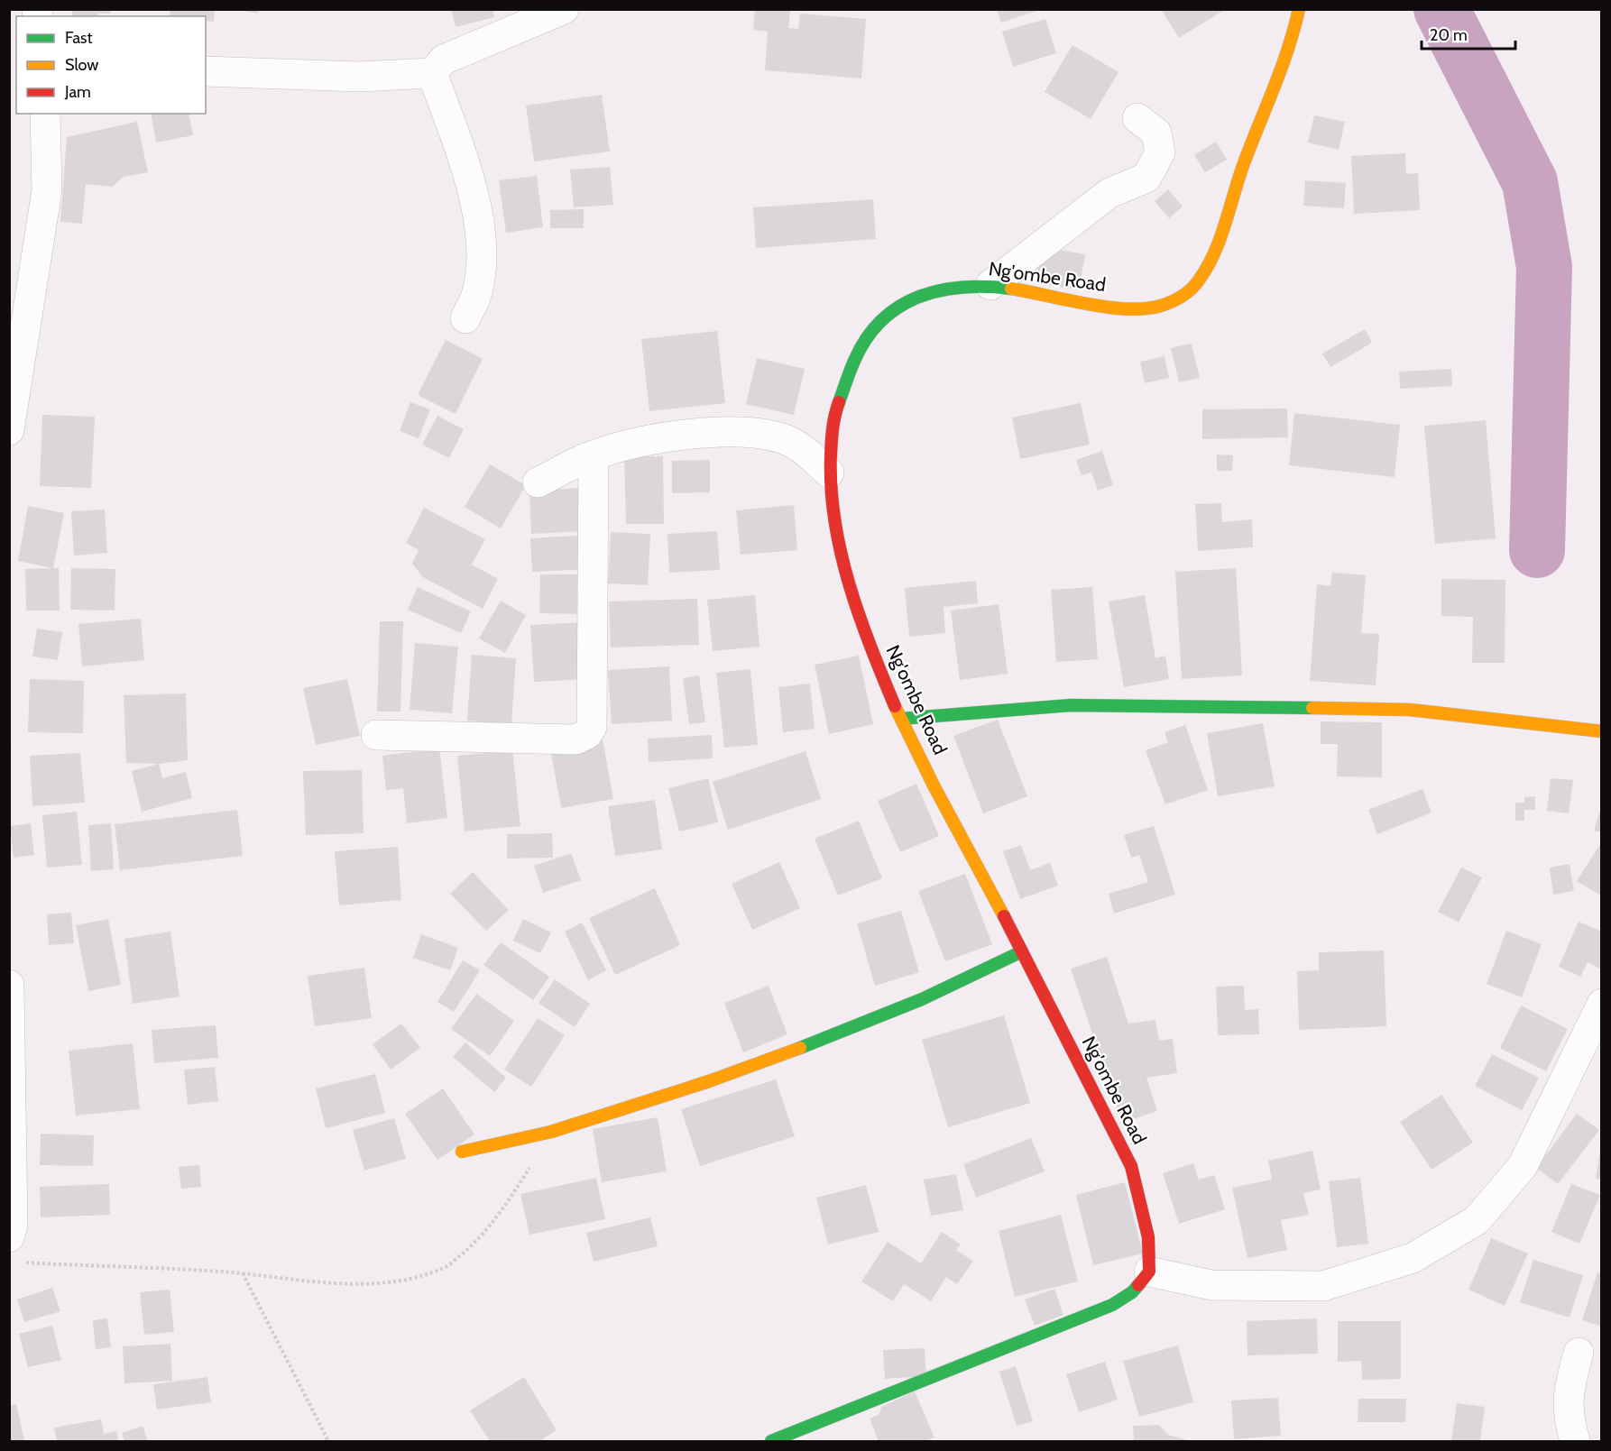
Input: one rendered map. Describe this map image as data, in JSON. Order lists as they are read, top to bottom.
{
  "streets": {
    "street": ["Ng'ombe Road"]
  },
  "legend": ["Fast", "Slow", "Jam"],
  "scale_bar": "20 m"
}
